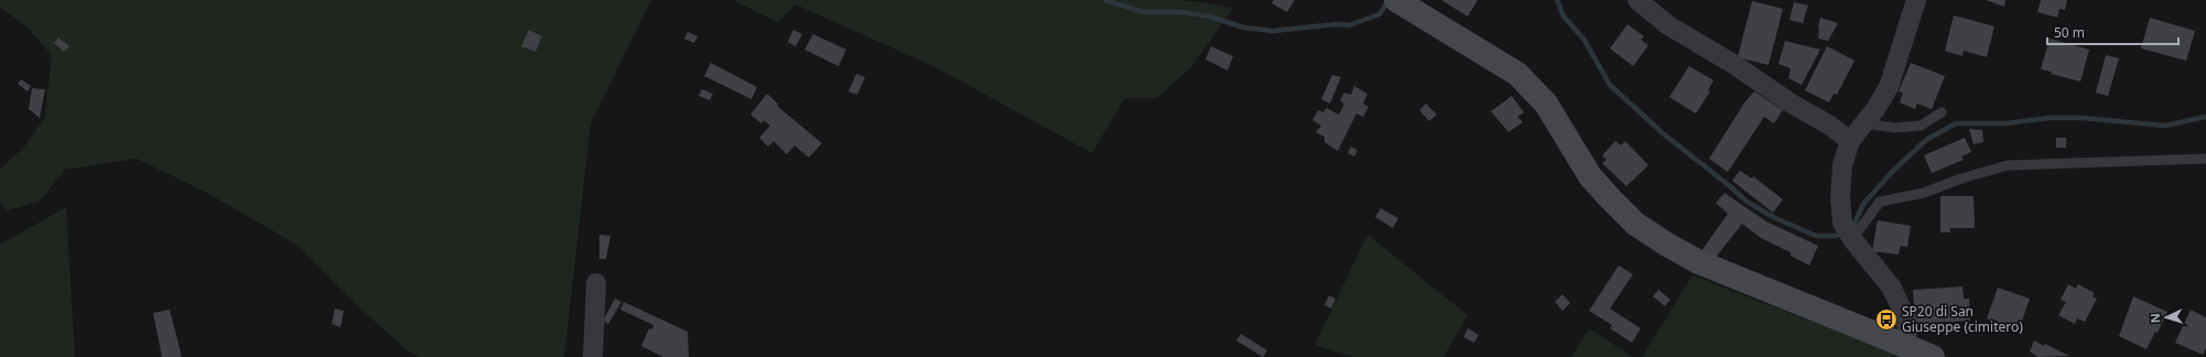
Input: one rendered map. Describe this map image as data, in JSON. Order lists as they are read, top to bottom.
{
  "places": {
    "bus stop": ["SP20 di San Giuseppe (cimitero)"]
  },
  "scale_bar": "50 m",
  "north": "left"
}
